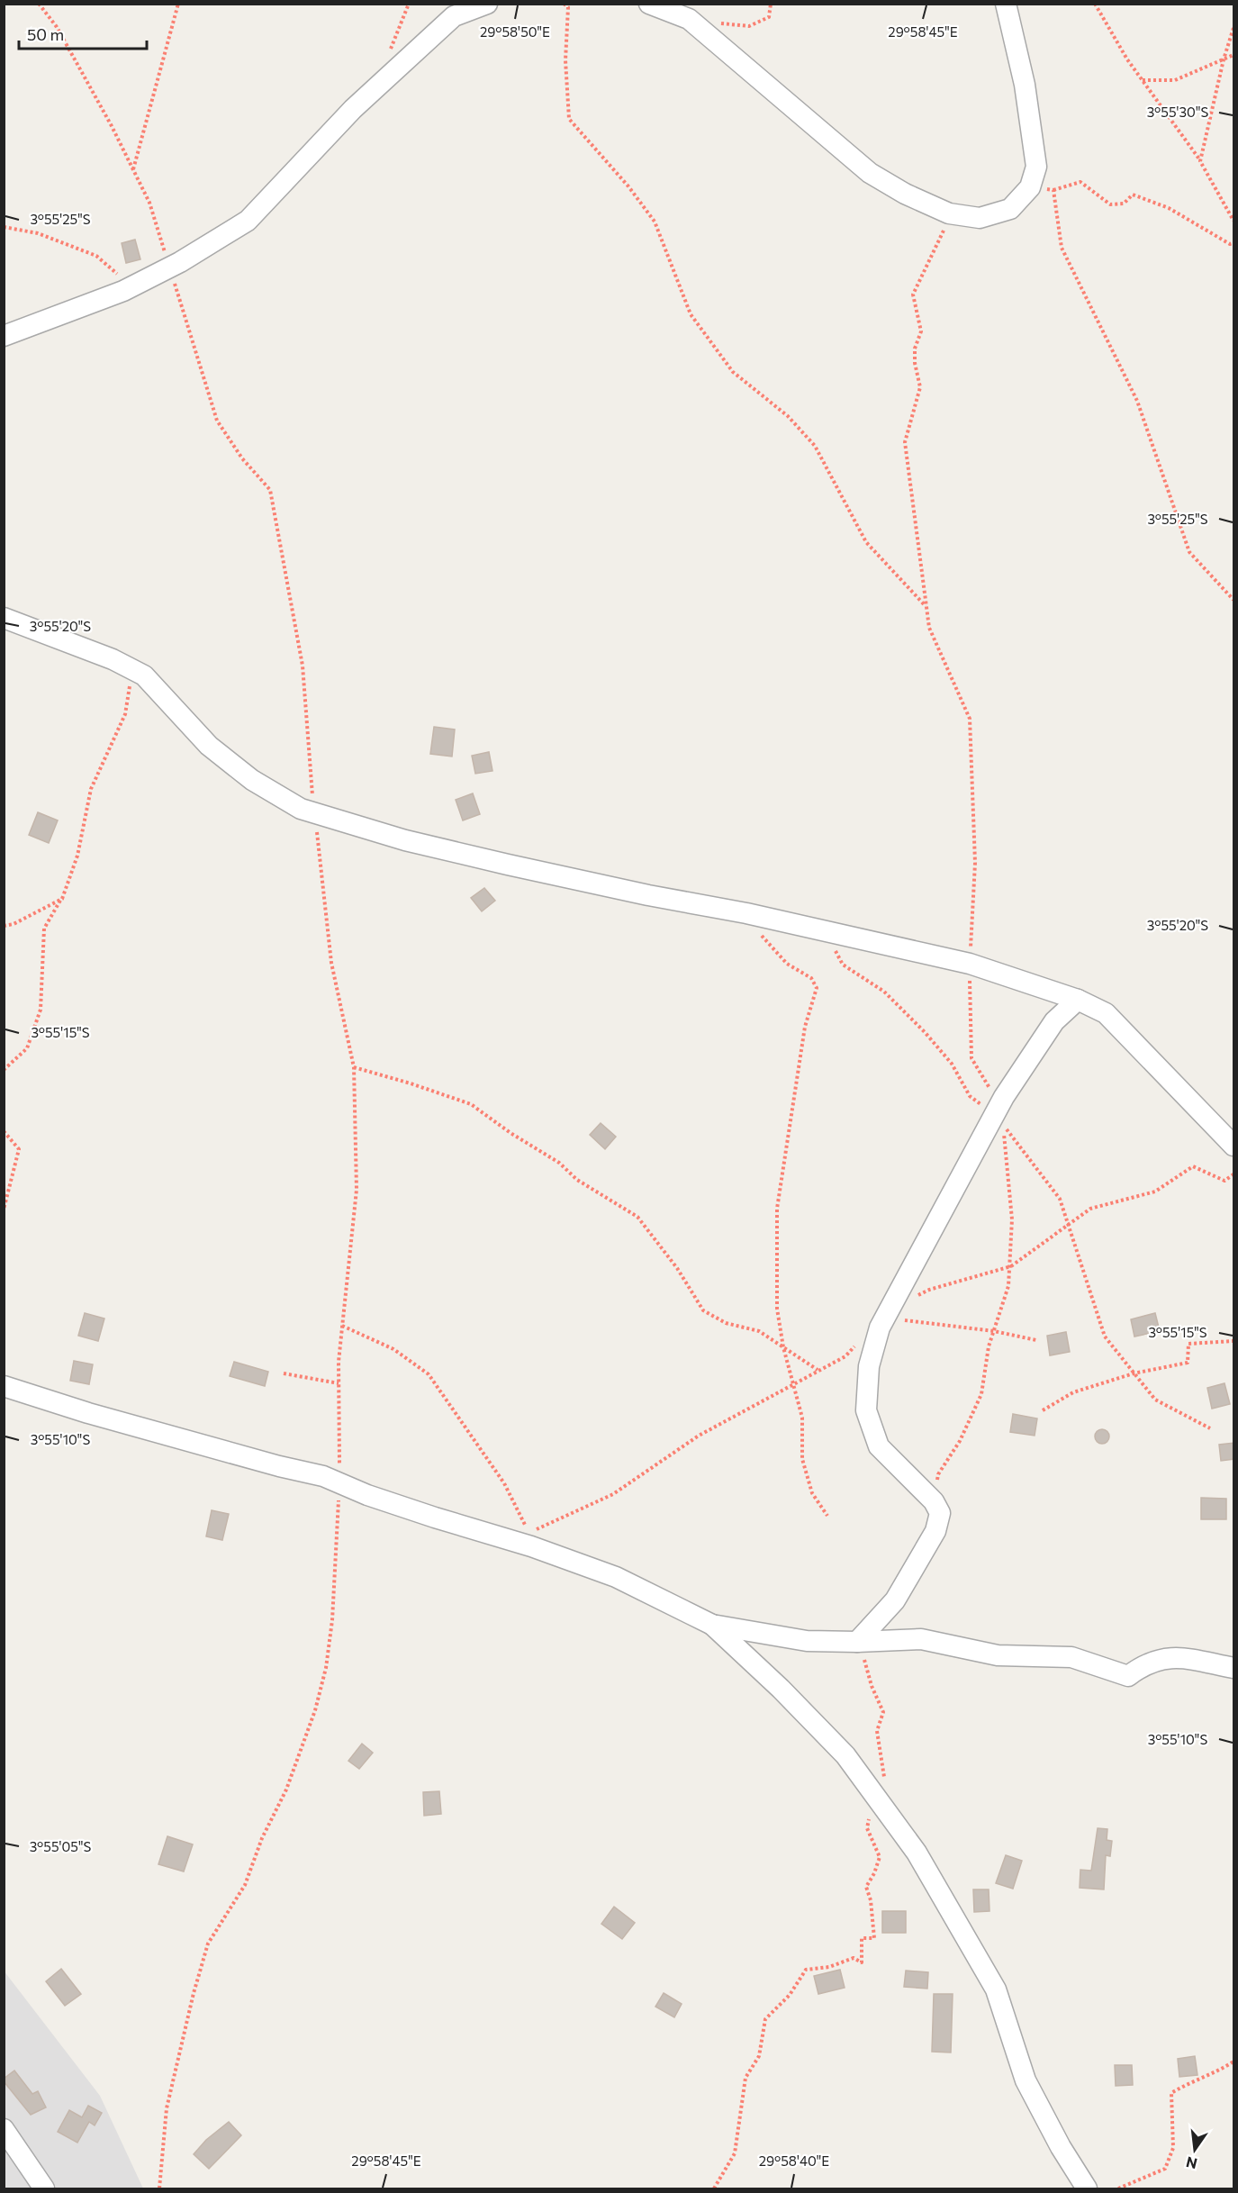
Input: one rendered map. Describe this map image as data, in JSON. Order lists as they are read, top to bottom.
{
  "scale_bar": "50 m",
  "north": "bottom",
  "coordinates": [
    "29°58'50\"E",
    "29°58'45\"E",
    "3°55'30\"S",
    "3°55'25\"S",
    "3°55'20\"S",
    "3°55'15\"S",
    "3°55'10\"S",
    "3°55'05\"S",
    "29°58'40\"E"
  ]
}
